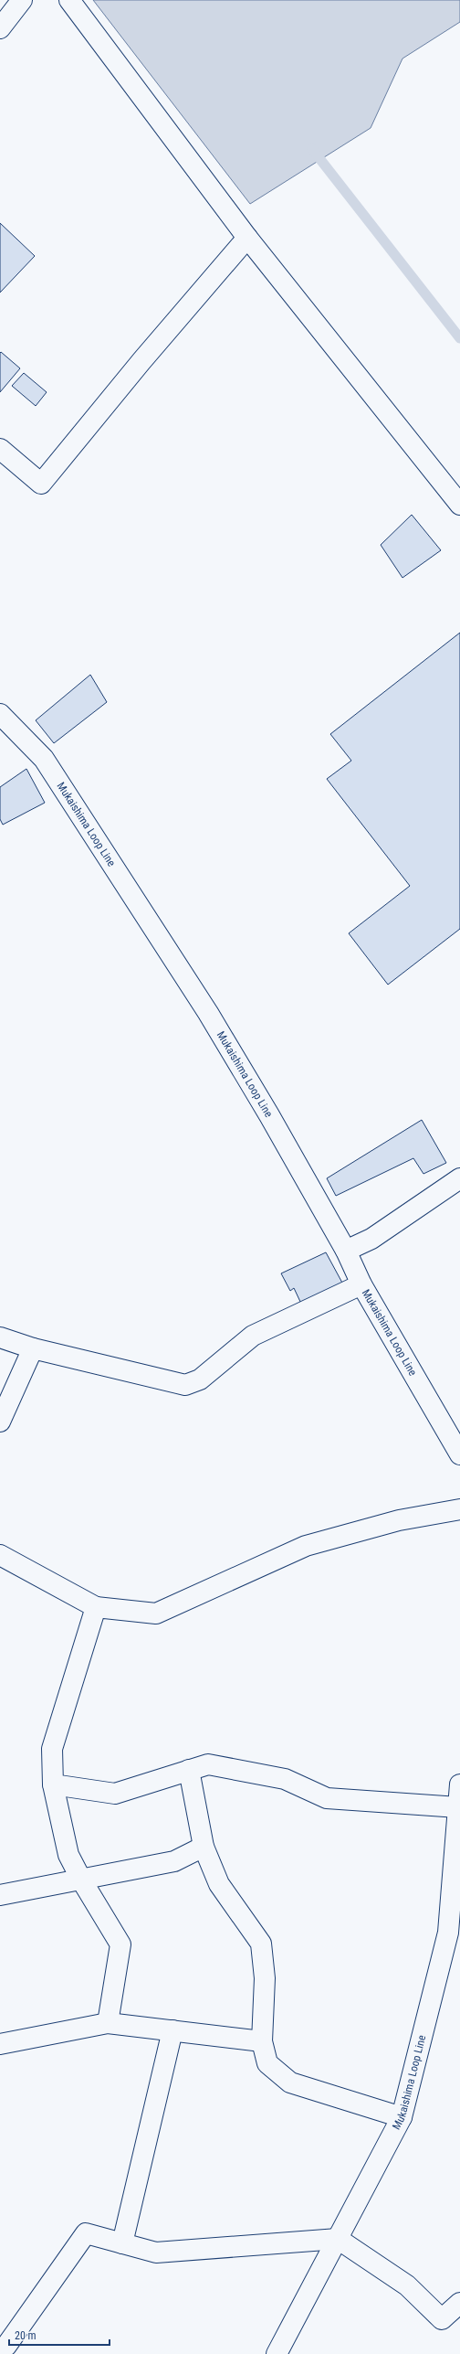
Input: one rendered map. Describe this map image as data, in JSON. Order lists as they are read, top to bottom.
{
  "streets": {
    "street": ["Mukaishima Loop Line"]
  },
  "scale_bar": "20 m"
}
